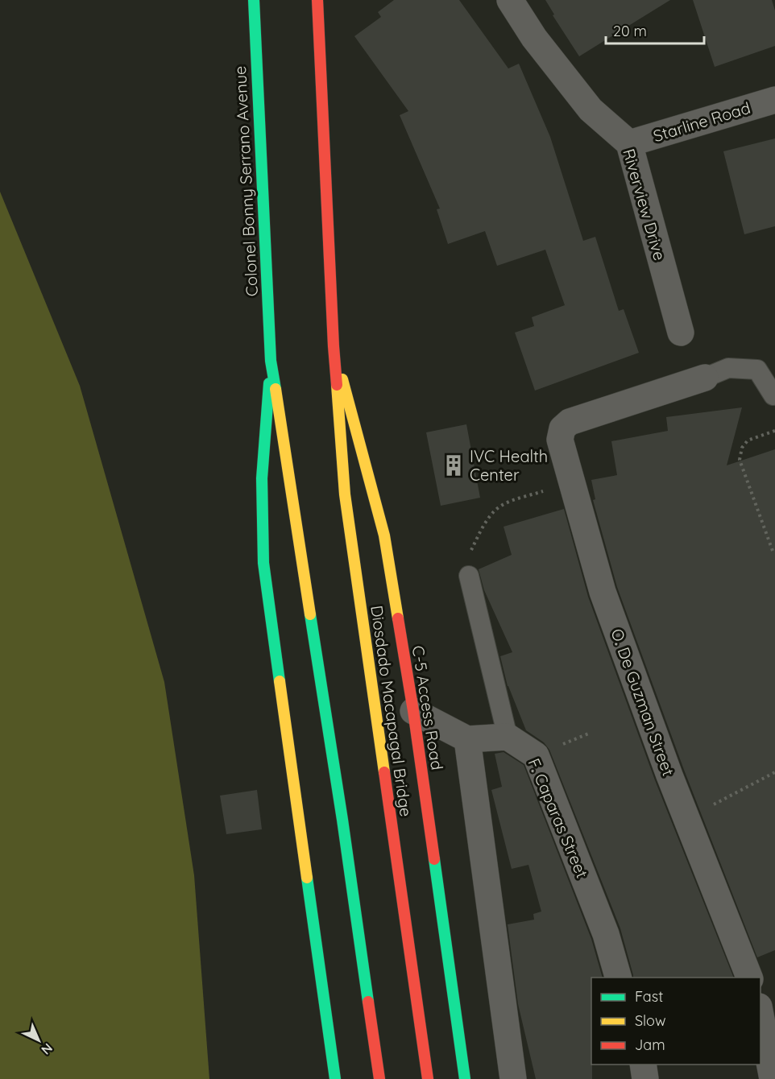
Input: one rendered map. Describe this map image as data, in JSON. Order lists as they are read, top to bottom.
{
  "streets": {
    "main road": ["Colonel Bonny Serrano Avenue", "C-5 Access Road", "Diosdado Macapagal Bridge"],
    "street": [
      "Starline Road",
      "Riverview Drive",
      "O. De Guzman Street",
      "F. Caparas Street"
    ]
  },
  "crossings": [
    ["Starline Road", "Riverview Drive"],
    ["C-5 Access Road", "Diosdado Macapagal Bridge"]
  ],
  "places": {
    "building": ["IVC Health Center"]
  },
  "legend": ["Fast", "Slow", "Jam"],
  "scale_bar": "20 m",
  "north": "bottom right"
}
